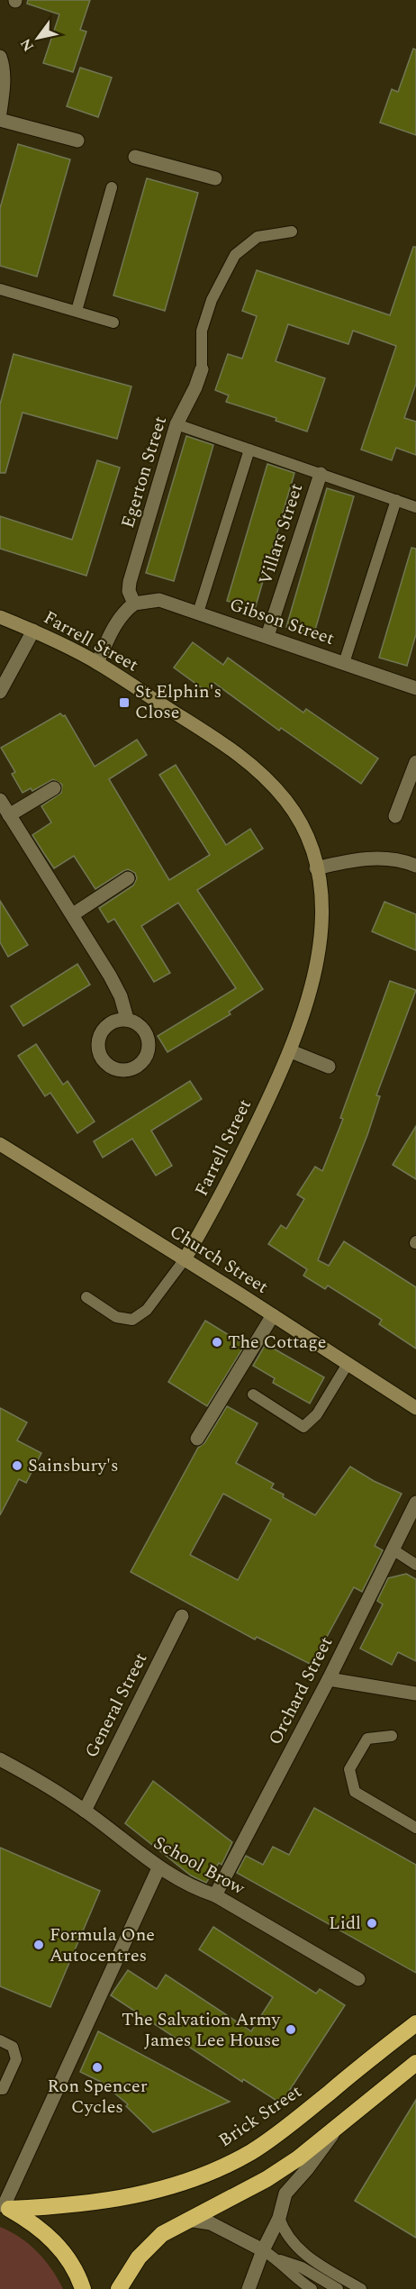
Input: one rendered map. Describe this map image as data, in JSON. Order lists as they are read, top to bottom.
{
  "streets": {
    "highway": ["Brick Street"],
    "street": [
      "Egerton Street",
      "Villars Street",
      "Gibson Street",
      "Farrell Street",
      "Church Street",
      "Orchard Street",
      "General Street",
      "School Brow"
    ]
  },
  "crossings": [
    ["Egerton Street", "Gibson Street"],
    ["Villars Street", "Gibson Street"],
    ["Farrell Street", "Church Street"],
    ["Orchard Street", "School Brow"],
    ["General Street", "School Brow"]
  ],
  "places": {
    "transit": ["St Elphin's Close"],
    "other": [
      "The Cottage",
      "Sainsbury's",
      "Lidl",
      "Formula One Autocentres",
      "The Salvation Army James Lee House",
      "Ron Spencer Cycles"
    ]
  },
  "north": "bottom left"
}
